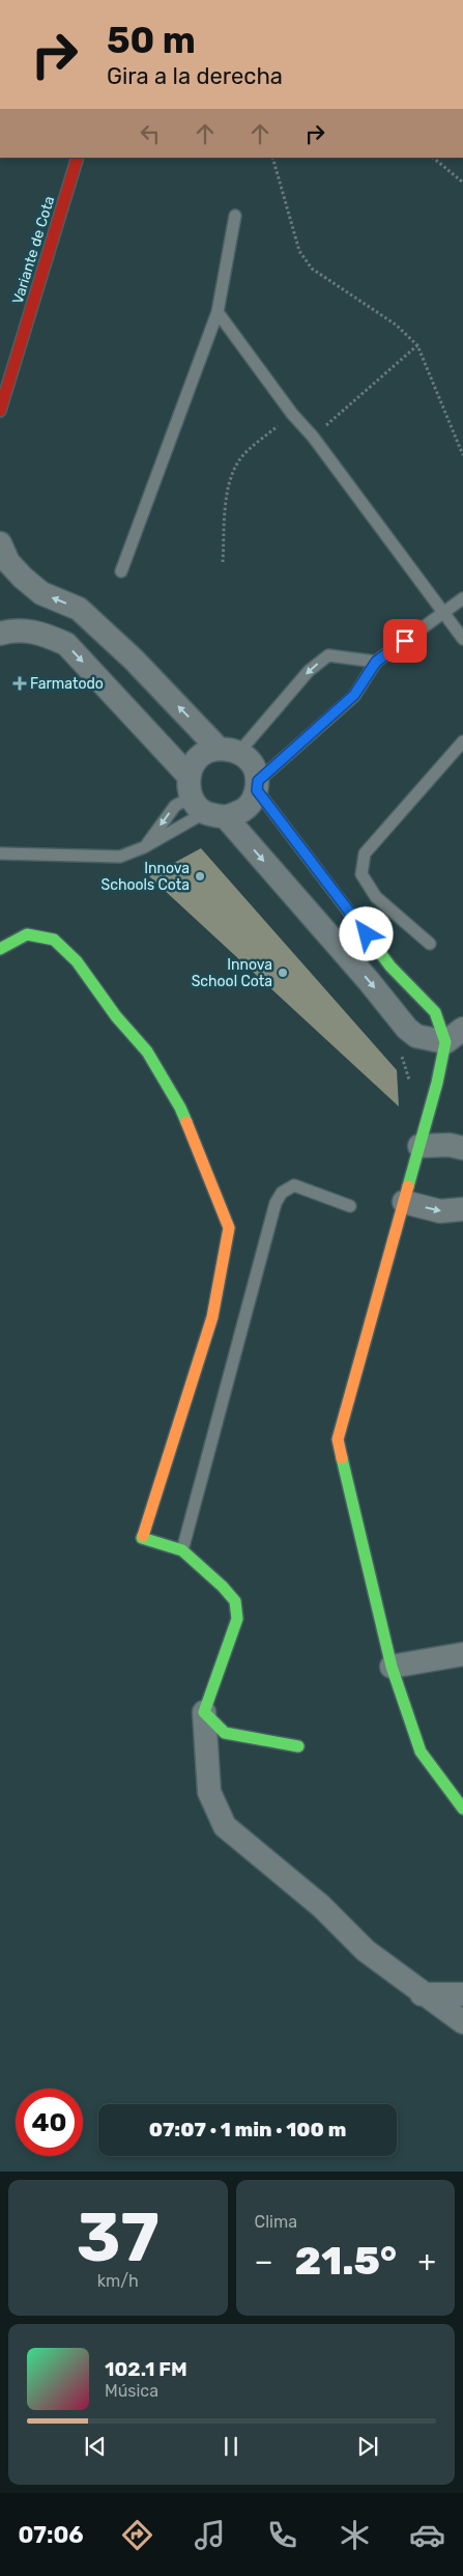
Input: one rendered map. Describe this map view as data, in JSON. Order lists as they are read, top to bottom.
{
  "streets": {
    "street": ["Variante de Cota"]
  },
  "places": {
    "health": ["Farmatodo"],
    "other": ["Innova Schools Cota", "Innova School Cota"]
  },
  "page": {
    "turn": ["50 m", "Gira a la derecha"],
    "limit": "40",
    "trip": "07:07 · 1 min · 100 m",
    "tile": [
      ["37", "km/h"],
      "Clima"
    ],
    "heat": ["−", "21.5°", "+"],
    "song": ["102.1 FM", "Música"],
    "tabs": "07:06"
  }
}
